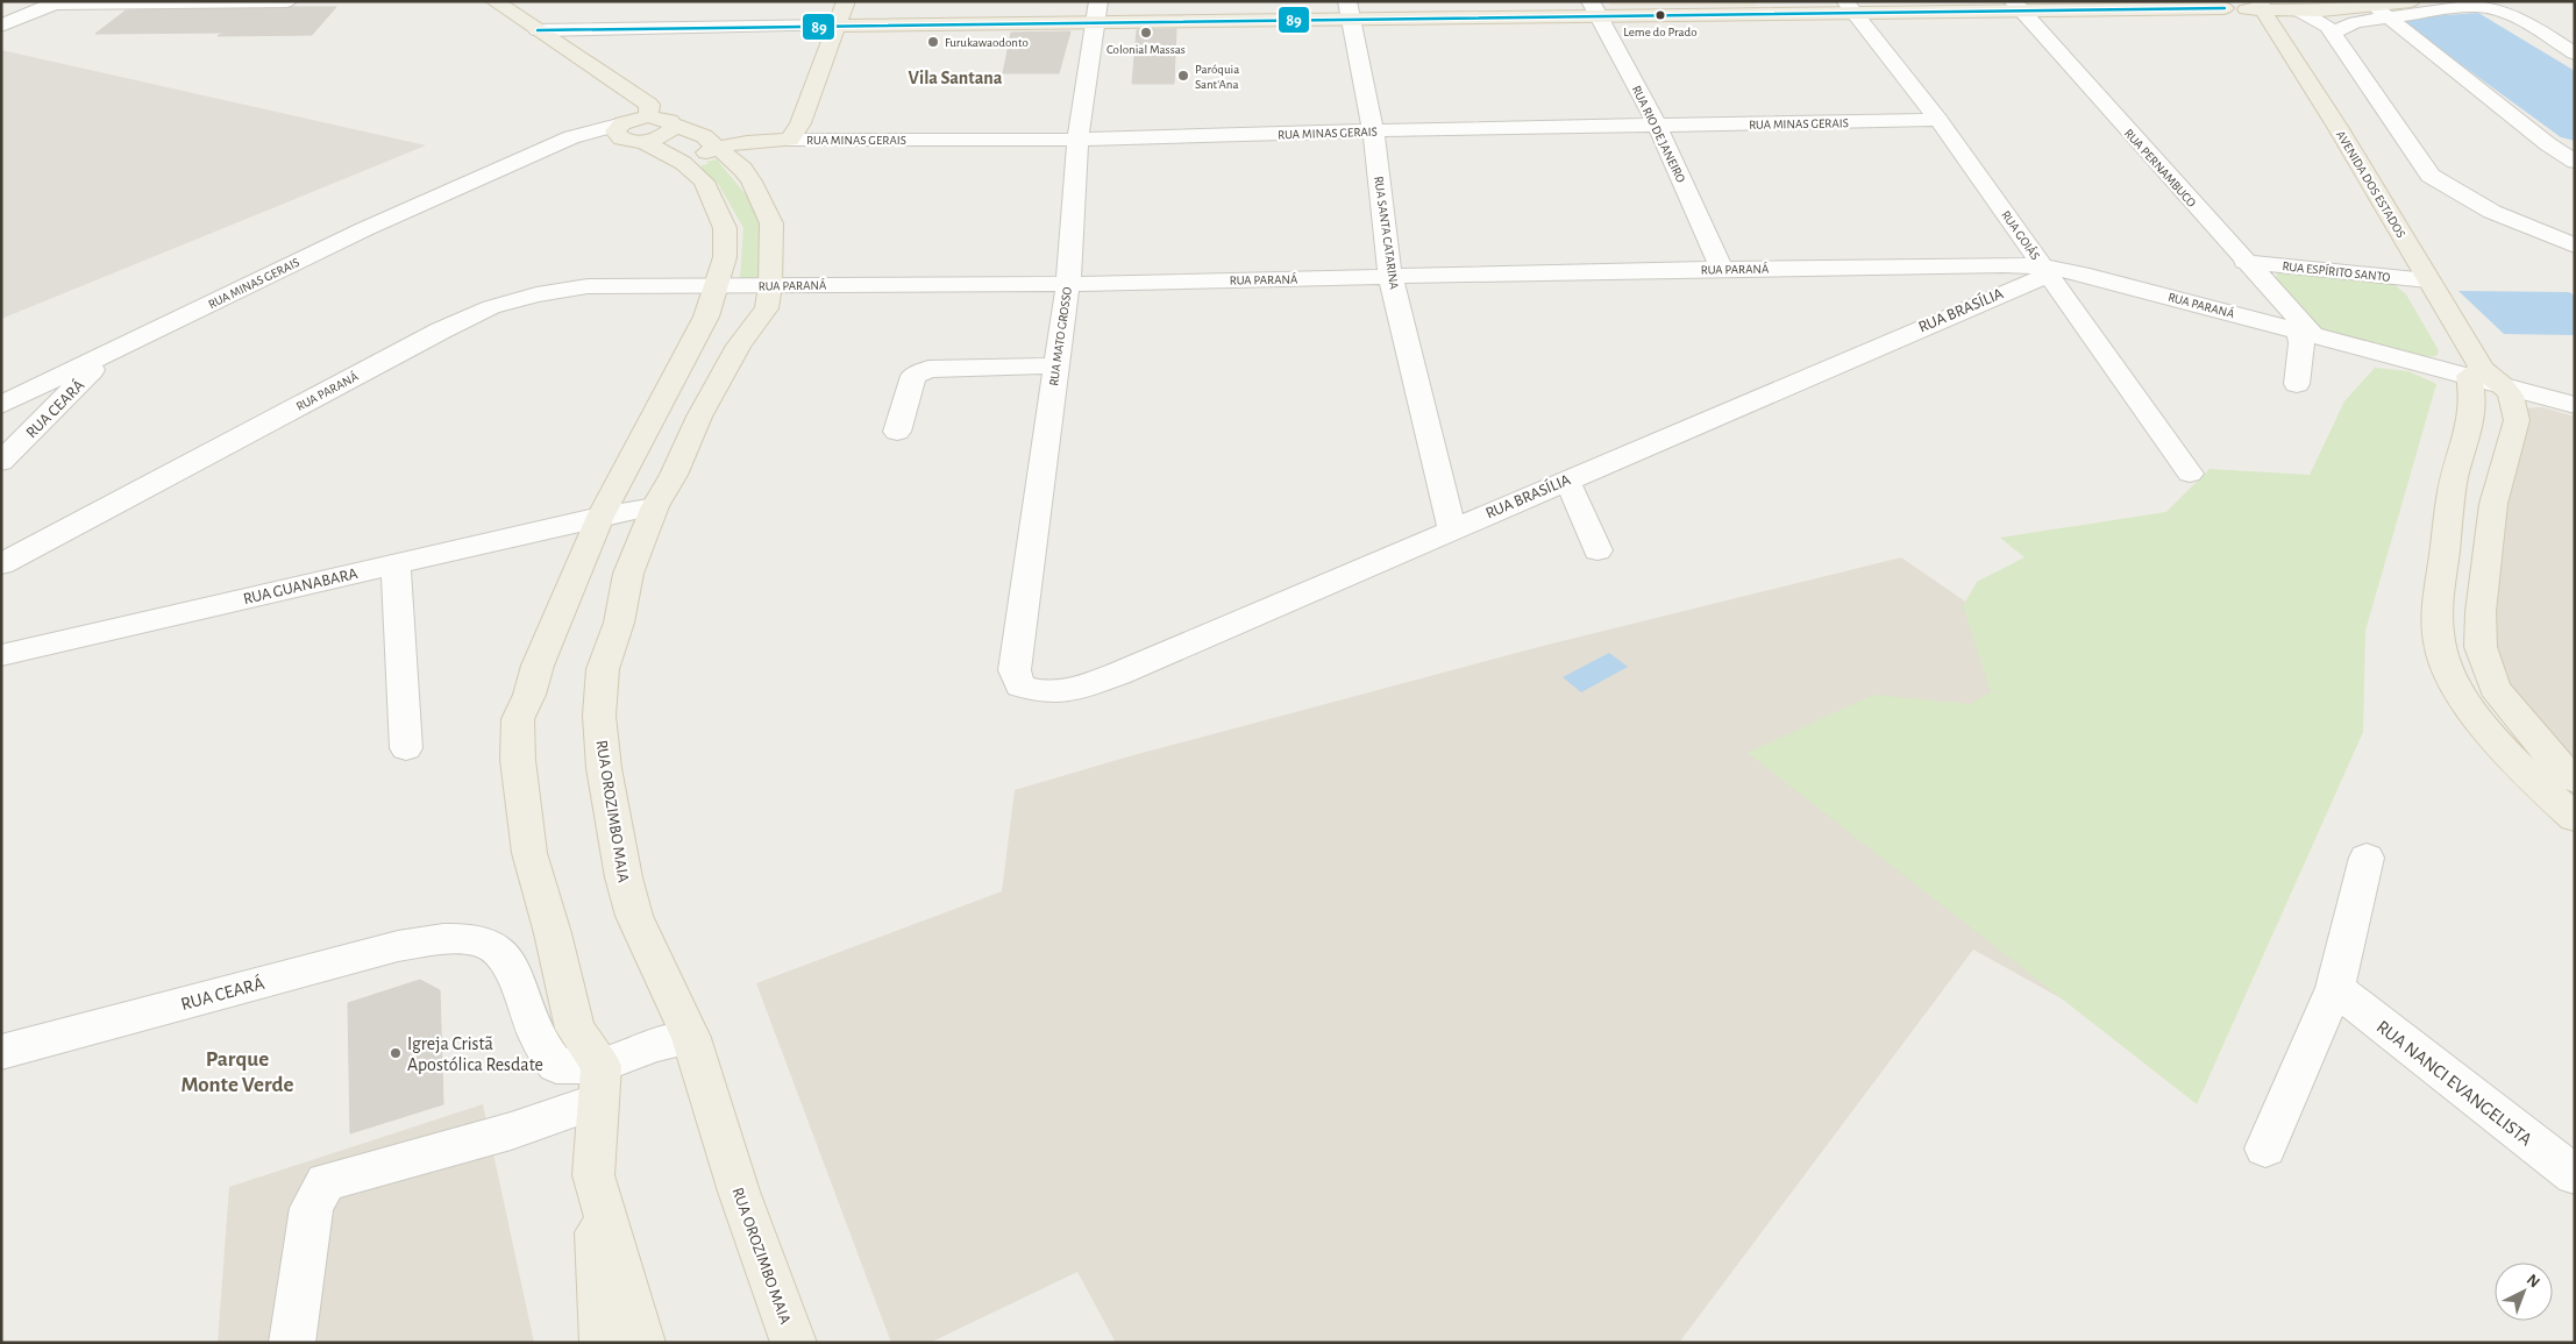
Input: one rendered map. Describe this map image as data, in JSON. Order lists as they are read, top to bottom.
{
  "streets": {
    "main road": ["RUA MINAS GERAIS", "AVENIDA DOS ESTADOS", "RUA OROZIMBO MAIA"],
    "street": [
      "RUA RIO DE JANEIRO",
      "RUA PERNAMBUCO",
      "RUA SANTA CATARINA",
      "RUA GOIÁS",
      "RUA PARANÁ",
      "RUA ESPÍRITO SANTO",
      "RUA BRASÍLIA",
      "RUA MATO GROSSO",
      "RUA CEARÁ",
      "RUA GUANABARA",
      "RUA NANCI EVANGELISTA"
    ]
  },
  "crossings": [
    ["RUA MINAS GERAIS", "RUA RIO DE JANEIRO"],
    ["RUA MINAS GERAIS", "RUA SANTA CATARINA"],
    ["RUA MINAS GERAIS", "RUA GOIÁS"],
    ["RUA MINAS GERAIS", "RUA MATO GROSSO"],
    ["RUA MINAS GERAIS", "RUA CEARÁ"],
    ["RUA MINAS GERAIS", "RUA OROZIMBO MAIA"],
    ["RUA RIO DE JANEIRO", "RUA PARANÁ"],
    ["RUA PERNAMBUCO", "RUA PARANÁ"],
    ["RUA PERNAMBUCO", "RUA ESPÍRITO SANTO"],
    ["AVENIDA DOS ESTADOS", "RUA PARANÁ"],
    ["AVENIDA DOS ESTADOS", "RUA ESPÍRITO SANTO"],
    ["RUA SANTA CATARINA", "RUA PARANÁ"],
    ["RUA SANTA CATARINA", "RUA BRASÍLIA"],
    ["RUA GOIÁS", "RUA PARANÁ"],
    ["RUA GOIÁS", "RUA BRASÍLIA"],
    ["RUA PARANÁ", "RUA BRASÍLIA"],
    ["RUA PARANÁ", "RUA MATO GROSSO"],
    ["RUA PARANÁ", "RUA OROZIMBO MAIA"],
    ["RUA BRASÍLIA", "RUA MATO GROSSO"],
    ["RUA GUANABARA", "RUA OROZIMBO MAIA"]
  ],
  "districts": ["Vila Santana", "Parque Monte Verde"],
  "places": [
    "Leme do Prado",
    "Colonial Massas",
    "Furukawaodonto",
    "Paróquia Sant'Ana",
    "Igreja Cristã Apostólica Resdate"
  ],
  "lines": ["transit line 89"],
  "north": "top right"
}
